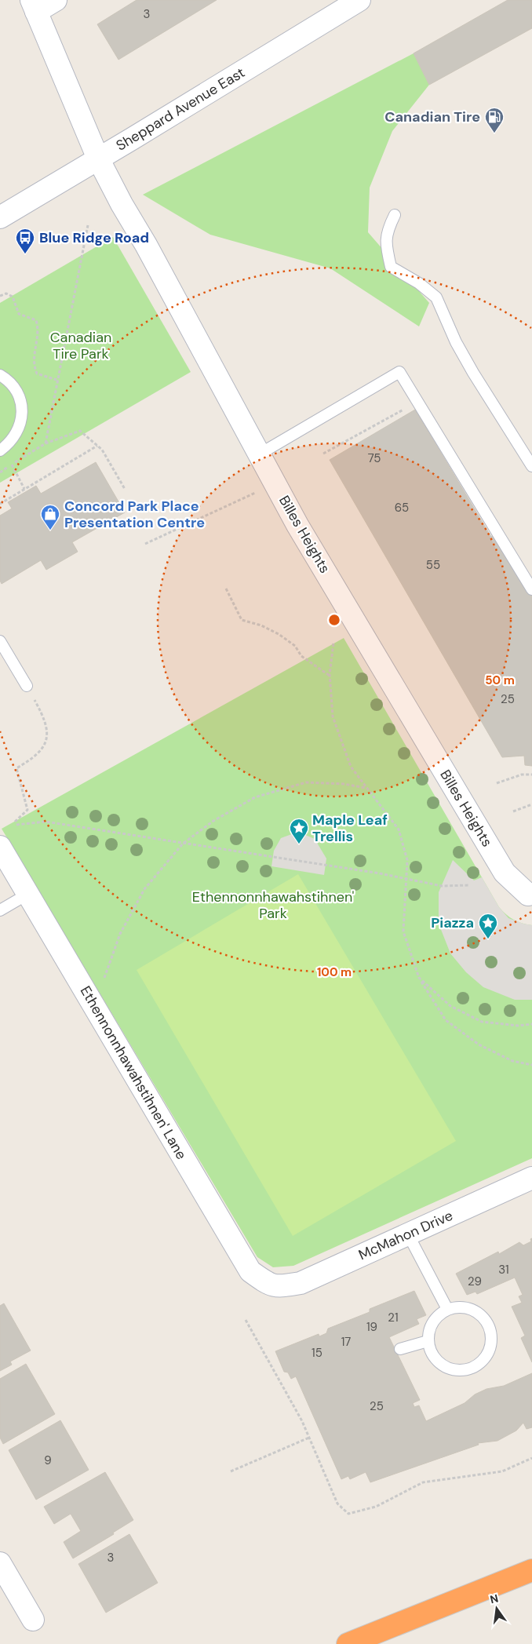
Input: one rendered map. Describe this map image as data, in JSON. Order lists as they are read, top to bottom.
{
  "streets": {
    "street": [
      "Sheppard Avenue East",
      "Billes Heights",
      "Ethennonnhawahstihnen' Lane",
      "McMahon Drive"
    ]
  },
  "crossings": [
    ["Sheppard Avenue East", "Billes Heights"],
    ["Ethennonnhawahstihnen' Lane", "McMahon Drive"]
  ],
  "parks": ["Canadian Tire Park", "Ethennonnhawahstihnen' Park"],
  "places": {
    "fuel station": ["Canadian Tire"],
    "bus stop": ["Blue Ridge Road"],
    "shop": ["Concord Park Place Presentation Centre"],
    "place": ["Maple Leaf Trellis", "Piazza"]
  },
  "house_numbers": [
    "3",
    "75",
    "65",
    "55",
    "25",
    "31",
    "29",
    "21",
    "19",
    "17",
    "15",
    "25",
    "9",
    "3"
  ],
  "north": "top",
  "rings": ["50 m", "100 m"]
}
